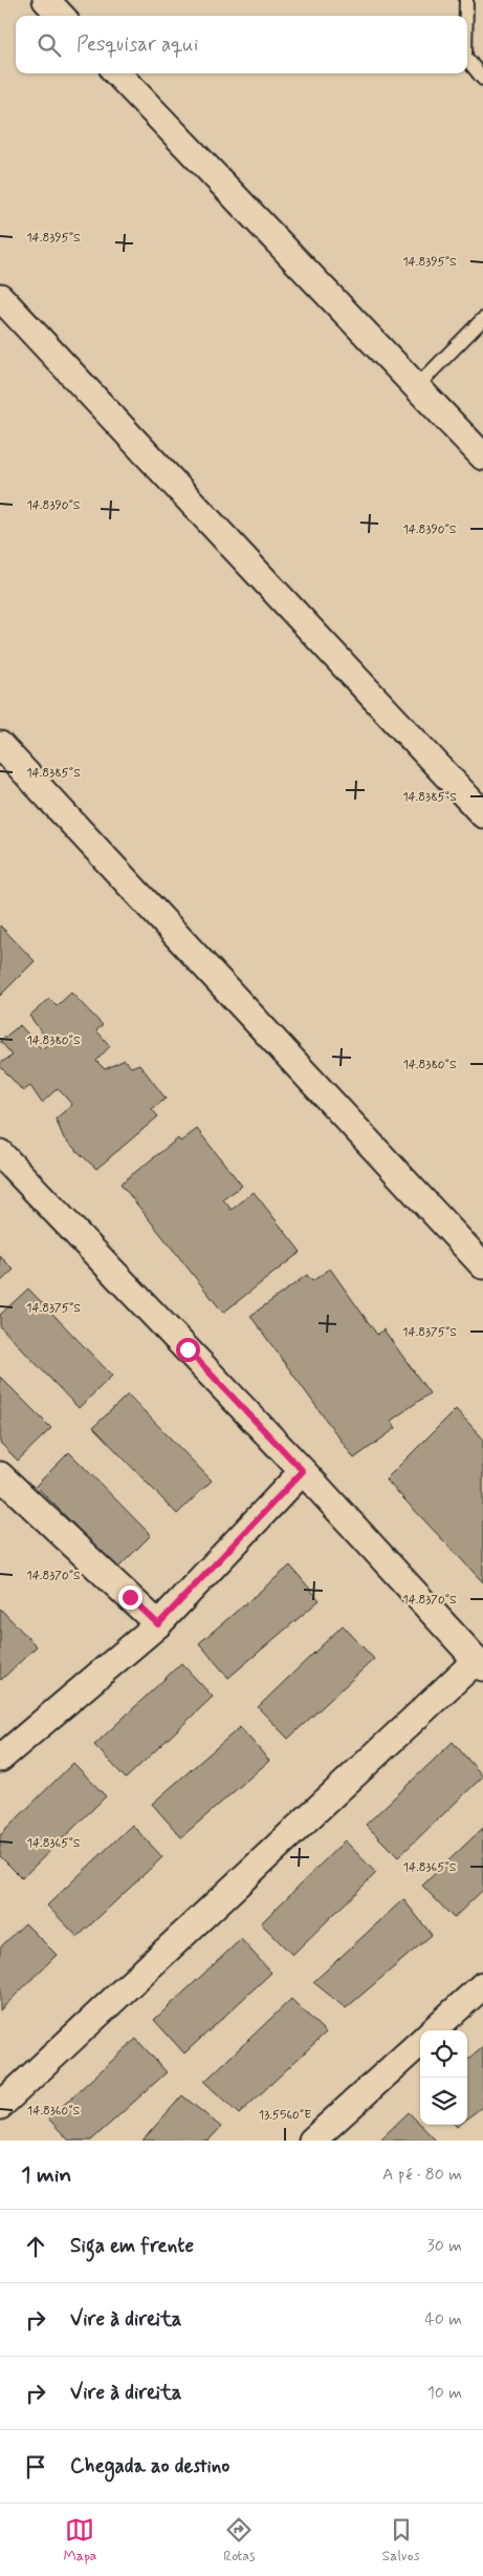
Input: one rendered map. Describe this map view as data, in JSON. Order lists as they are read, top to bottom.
{
  "page": {
    "search": "Pesquisar aqui",
    "heading": ["1 min", "A pé · 80 m"],
    "list": [
      ["Siga em frente", "30 m"],
      ["Vire à direita", "40 m"],
      ["Vire à direita", "10 m"],
      "Chegada ao destino"
    ],
    "nav": ["Mapa", "Rotas", "Salvos"]
  },
  "coordinates": [
    "14.8395°S",
    "14.8390°S",
    "14.8385°S",
    "14.8380°S",
    "14.8375°S",
    "14.8370°S",
    "14.8365°S",
    "14.8360°S",
    "13.5560°E"
  ]
}
